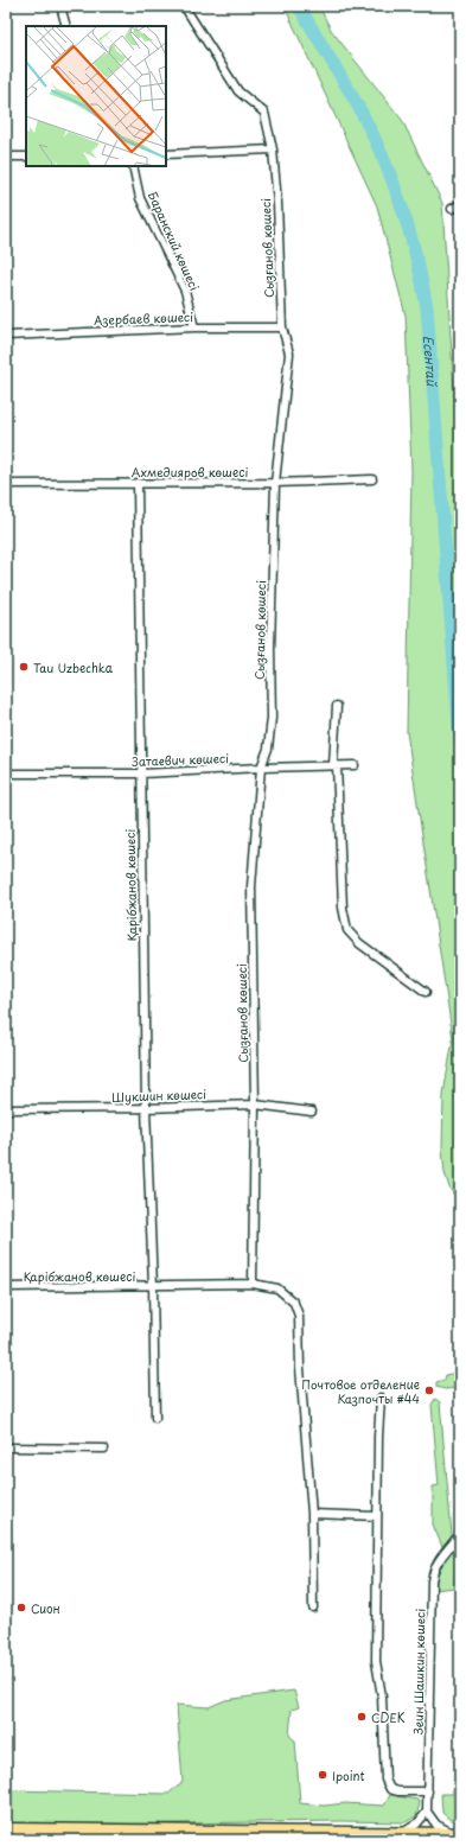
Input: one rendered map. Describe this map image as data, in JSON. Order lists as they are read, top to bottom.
{
  "streets": {
    "street": [
      "Баранский көшесі",
      "Сызғанов көшесі",
      "Азербаев көшесі",
      "Ахмедияров көшесі",
      "Затаевич көшесі",
      "Қарібжанов көшесі",
      "Шукшин көшесі",
      "Зеин Шашкин көшесі"
    ]
  },
  "crossings": [
    ["Баранский көшесі", "Азербаев көшесі"],
    ["Сызғанов көшесі", "Азербаев көшесі"],
    ["Сызғанов көшесі", "Ахмедияров көшесі"],
    ["Сызғанов көшесі", "Затаевич көшесі"],
    ["Сызғанов көшесі", "Қарібжанов көшесі"],
    ["Сызғанов көшесі", "Шукшин көшесі"],
    ["Ахмедияров көшесі", "Қарібжанов көшесі"],
    ["Затаевич көшесі", "Қарібжанов көшесі"],
    ["Қарібжанов көшесі", "Шукшин көшесі"]
  ],
  "water": ["Есентай"],
  "places": [
    "Tau Uzbechka",
    "Почтовое отделение Казпочты #44",
    "Сион",
    "CDEK",
    "Ipoint"
  ]
}
